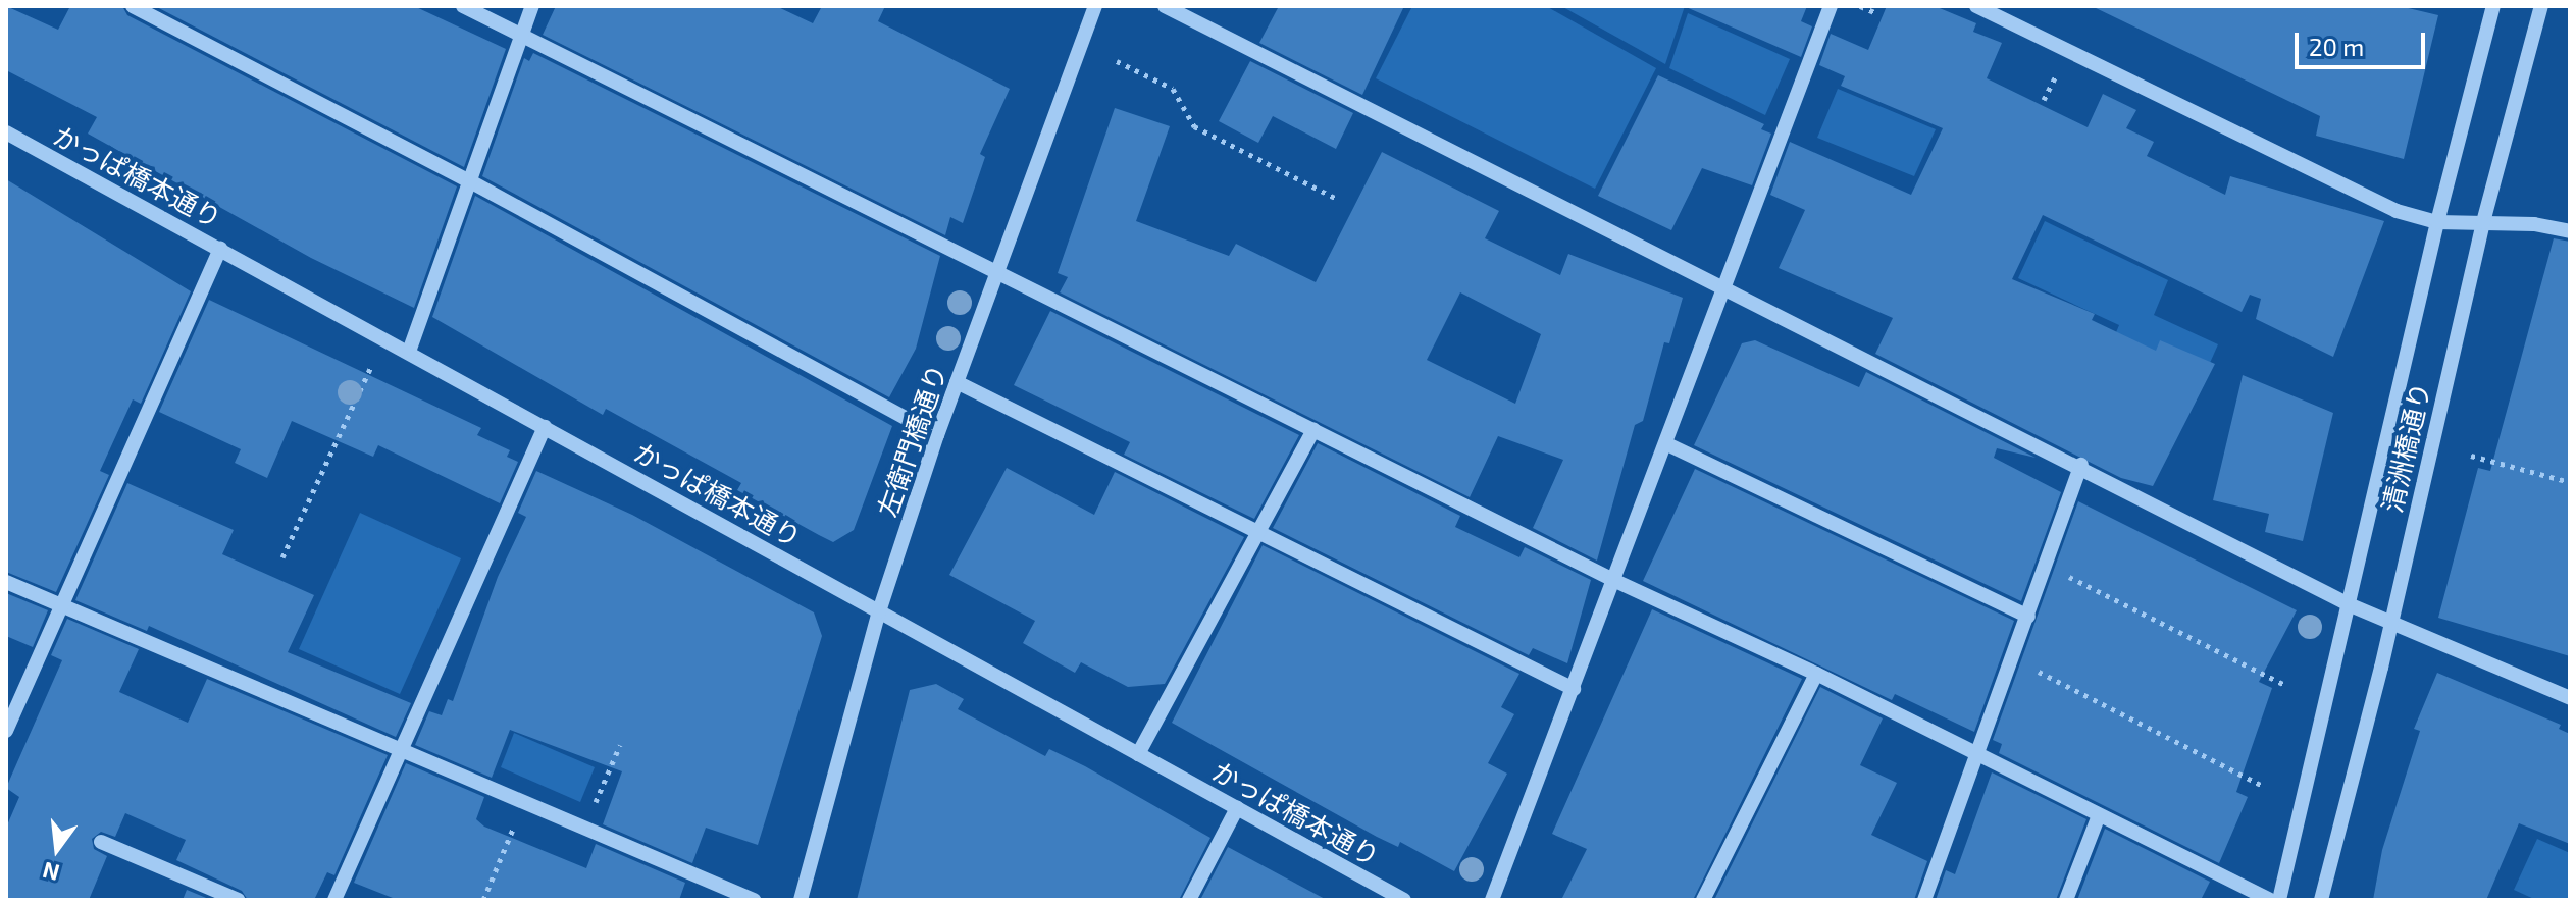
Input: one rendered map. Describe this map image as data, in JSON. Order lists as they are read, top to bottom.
{
  "streets": {
    "street": ["かっぱ橋本通り", "左衛門橋通り", "清洲橋通り"]
  },
  "crossings": [
    ["かっぱ橋本通り", "左衛門橋通り"]
  ],
  "scale_bar": "20 m",
  "north": "bottom"
}
